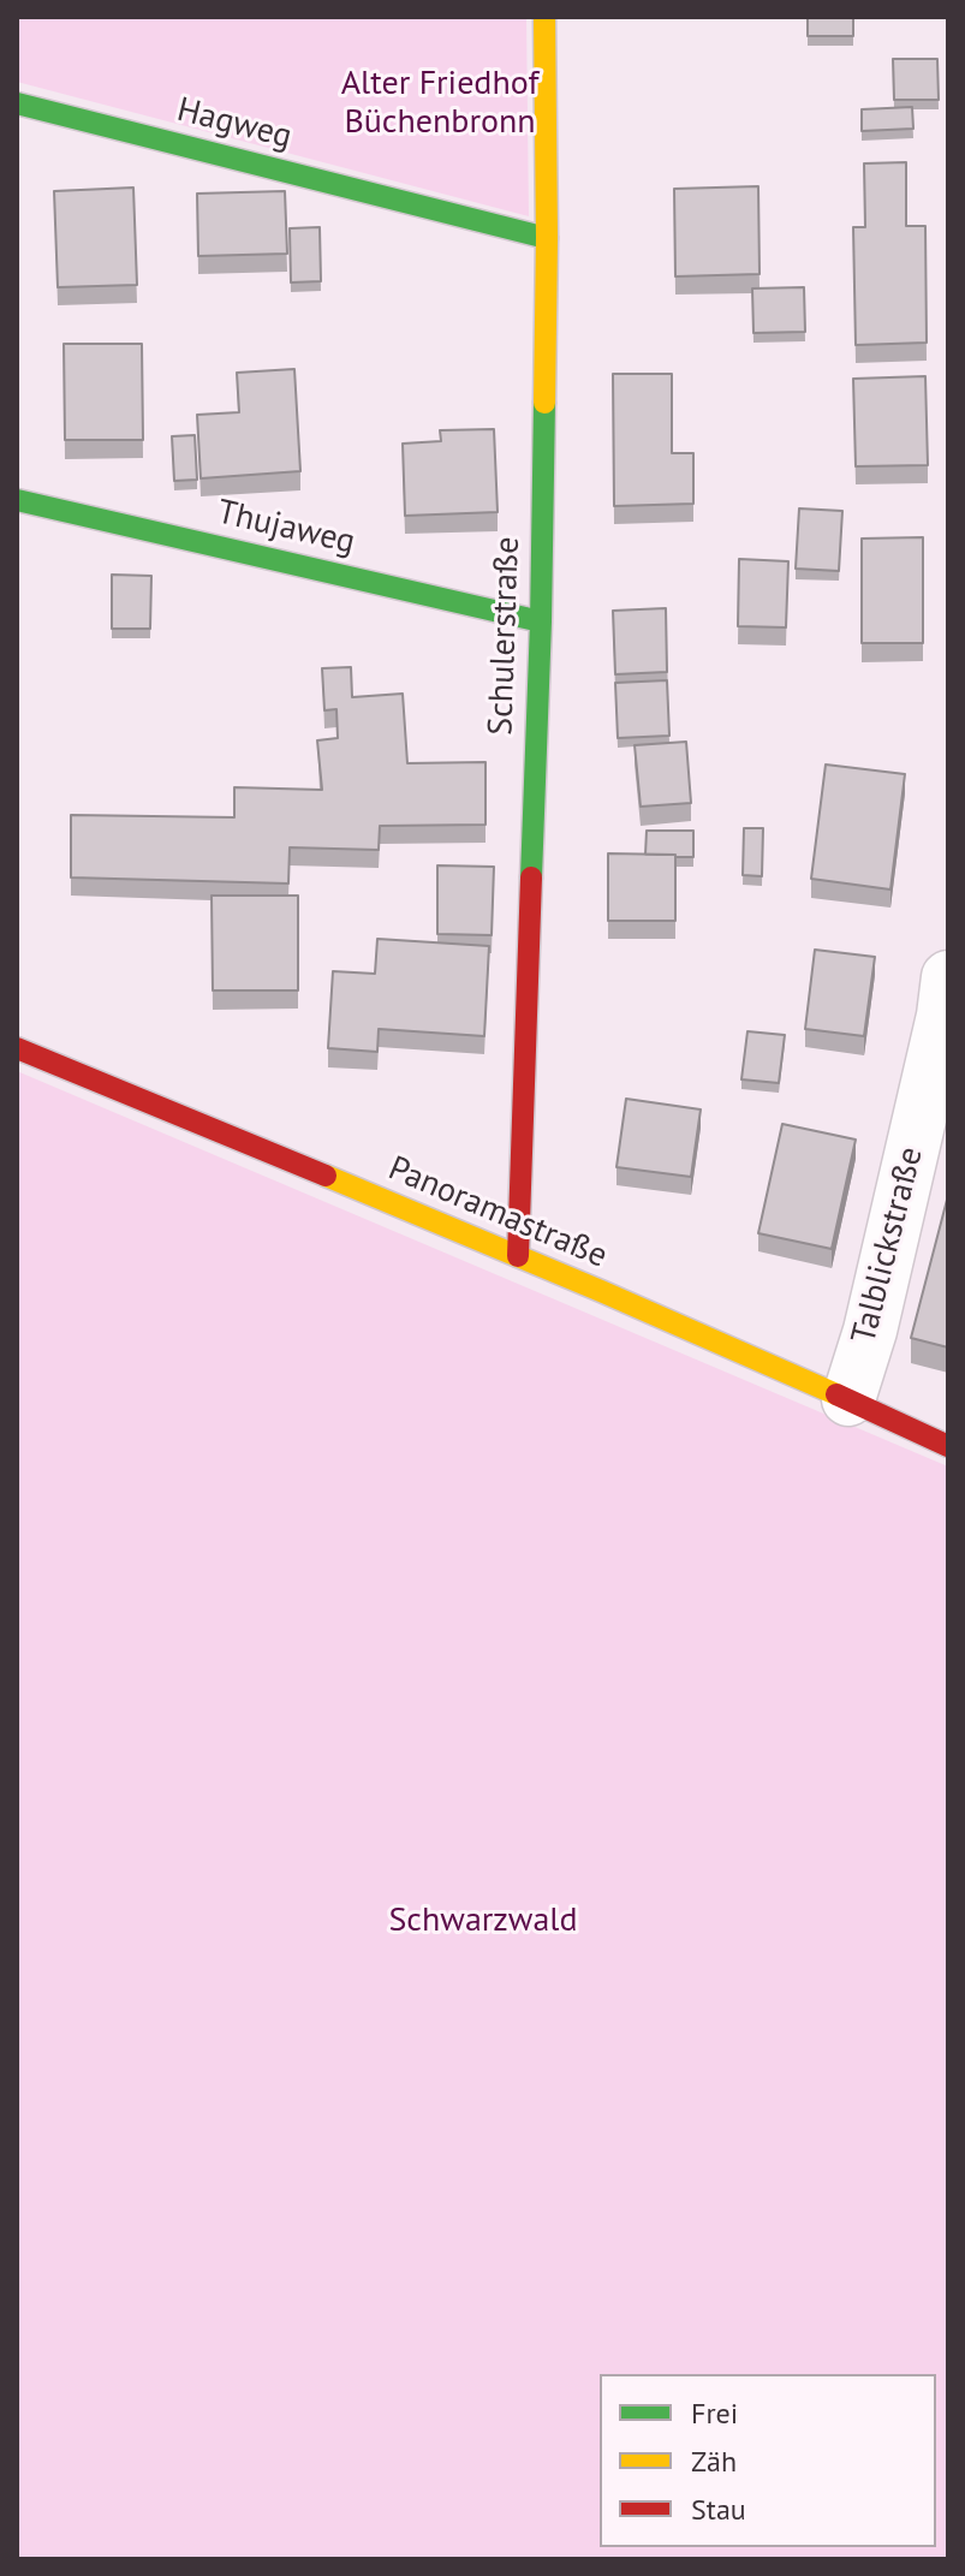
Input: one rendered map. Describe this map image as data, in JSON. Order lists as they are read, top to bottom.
{
  "streets": {
    "street": [
      "Hagweg",
      "Thujaweg",
      "Schulerstraße",
      "Panoramastraße",
      "Talblickstraße"
    ]
  },
  "crossings": [
    ["Hagweg", "Schulerstraße"],
    ["Thujaweg", "Schulerstraße"],
    ["Schulerstraße", "Panoramastraße"],
    ["Panoramastraße", "Talblickstraße"]
  ],
  "parks": ["Alter Friedhof Büchenbronn", "Schwarzwald"],
  "legend": ["Frei", "Zäh", "Stau"]
}
